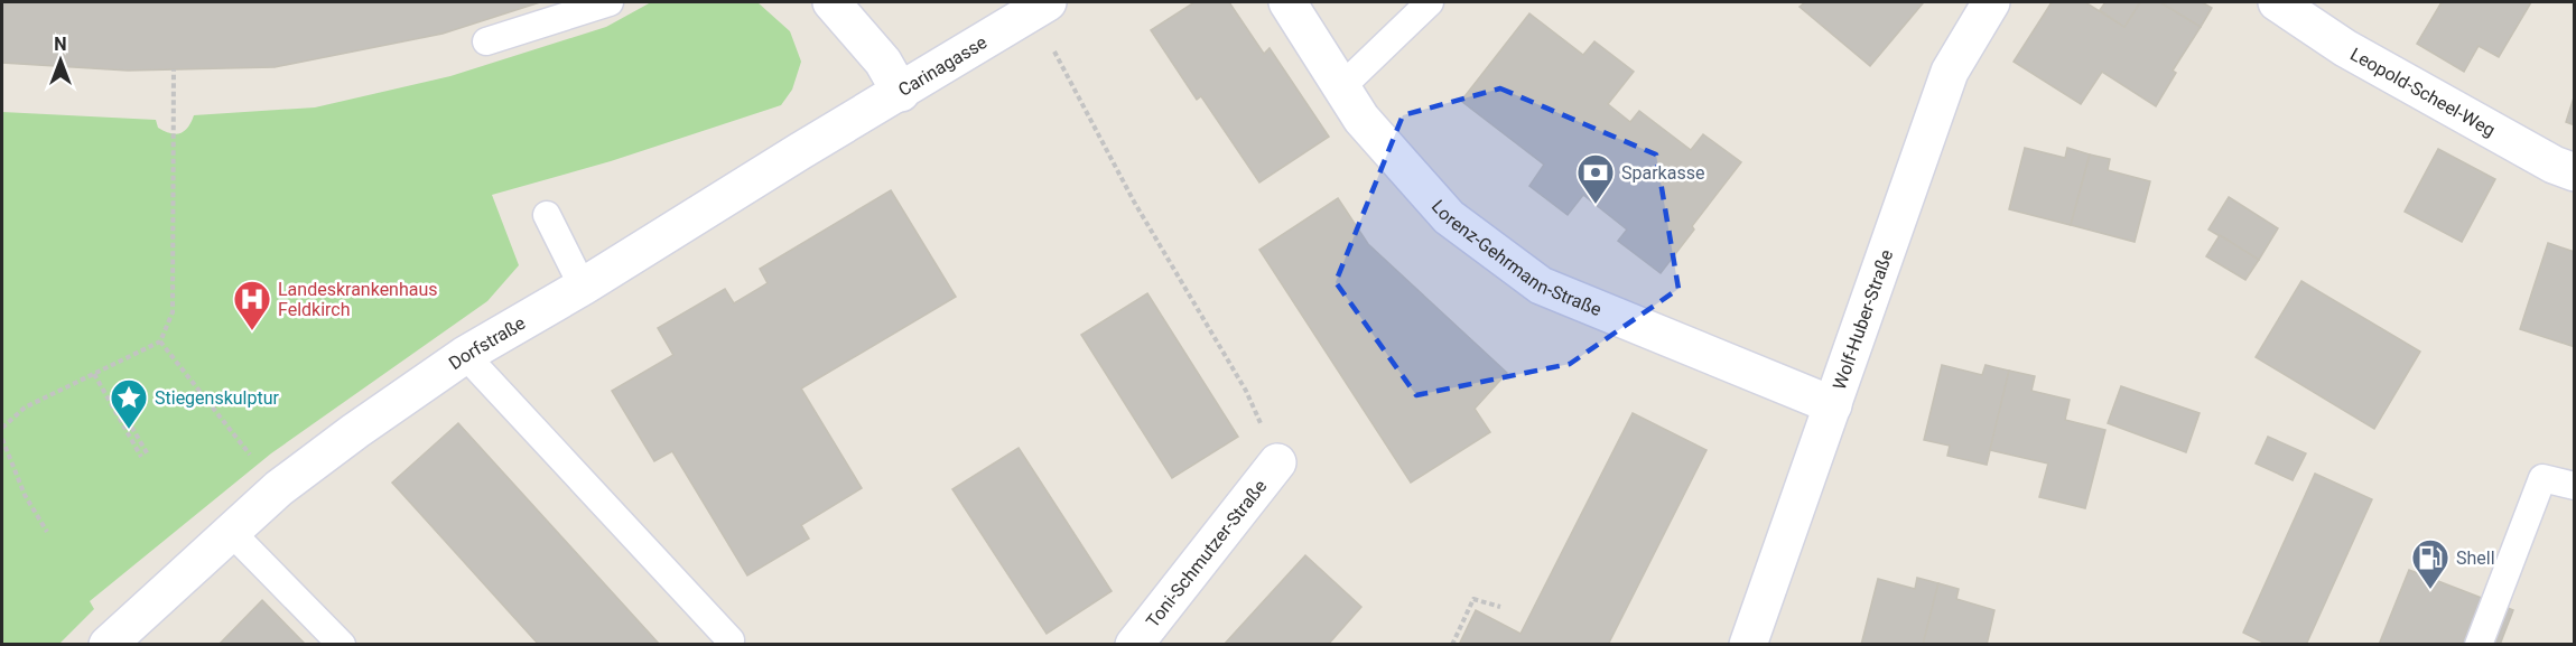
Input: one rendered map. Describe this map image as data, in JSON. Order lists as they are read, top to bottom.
{
  "streets": {
    "street": [
      "Carinagasse",
      "Leopold-Scheel-Weg",
      "Lorenz-Gehrmann-Straße",
      "Wolf-Huber-Straße",
      "Dorfstraße",
      "Toni-Schmutzer-Straße"
    ]
  },
  "crossings": [
    ["Carinagasse", "Dorfstraße"],
    ["Lorenz-Gehrmann-Straße", "Wolf-Huber-Straße"]
  ],
  "places": {
    "bank": ["Sparkasse"],
    "hospital": ["Landeskrankenhaus Feldkirch"],
    "place": ["Stiegenskulptur"],
    "fuel station": ["Shell"]
  },
  "north": "top"
}
